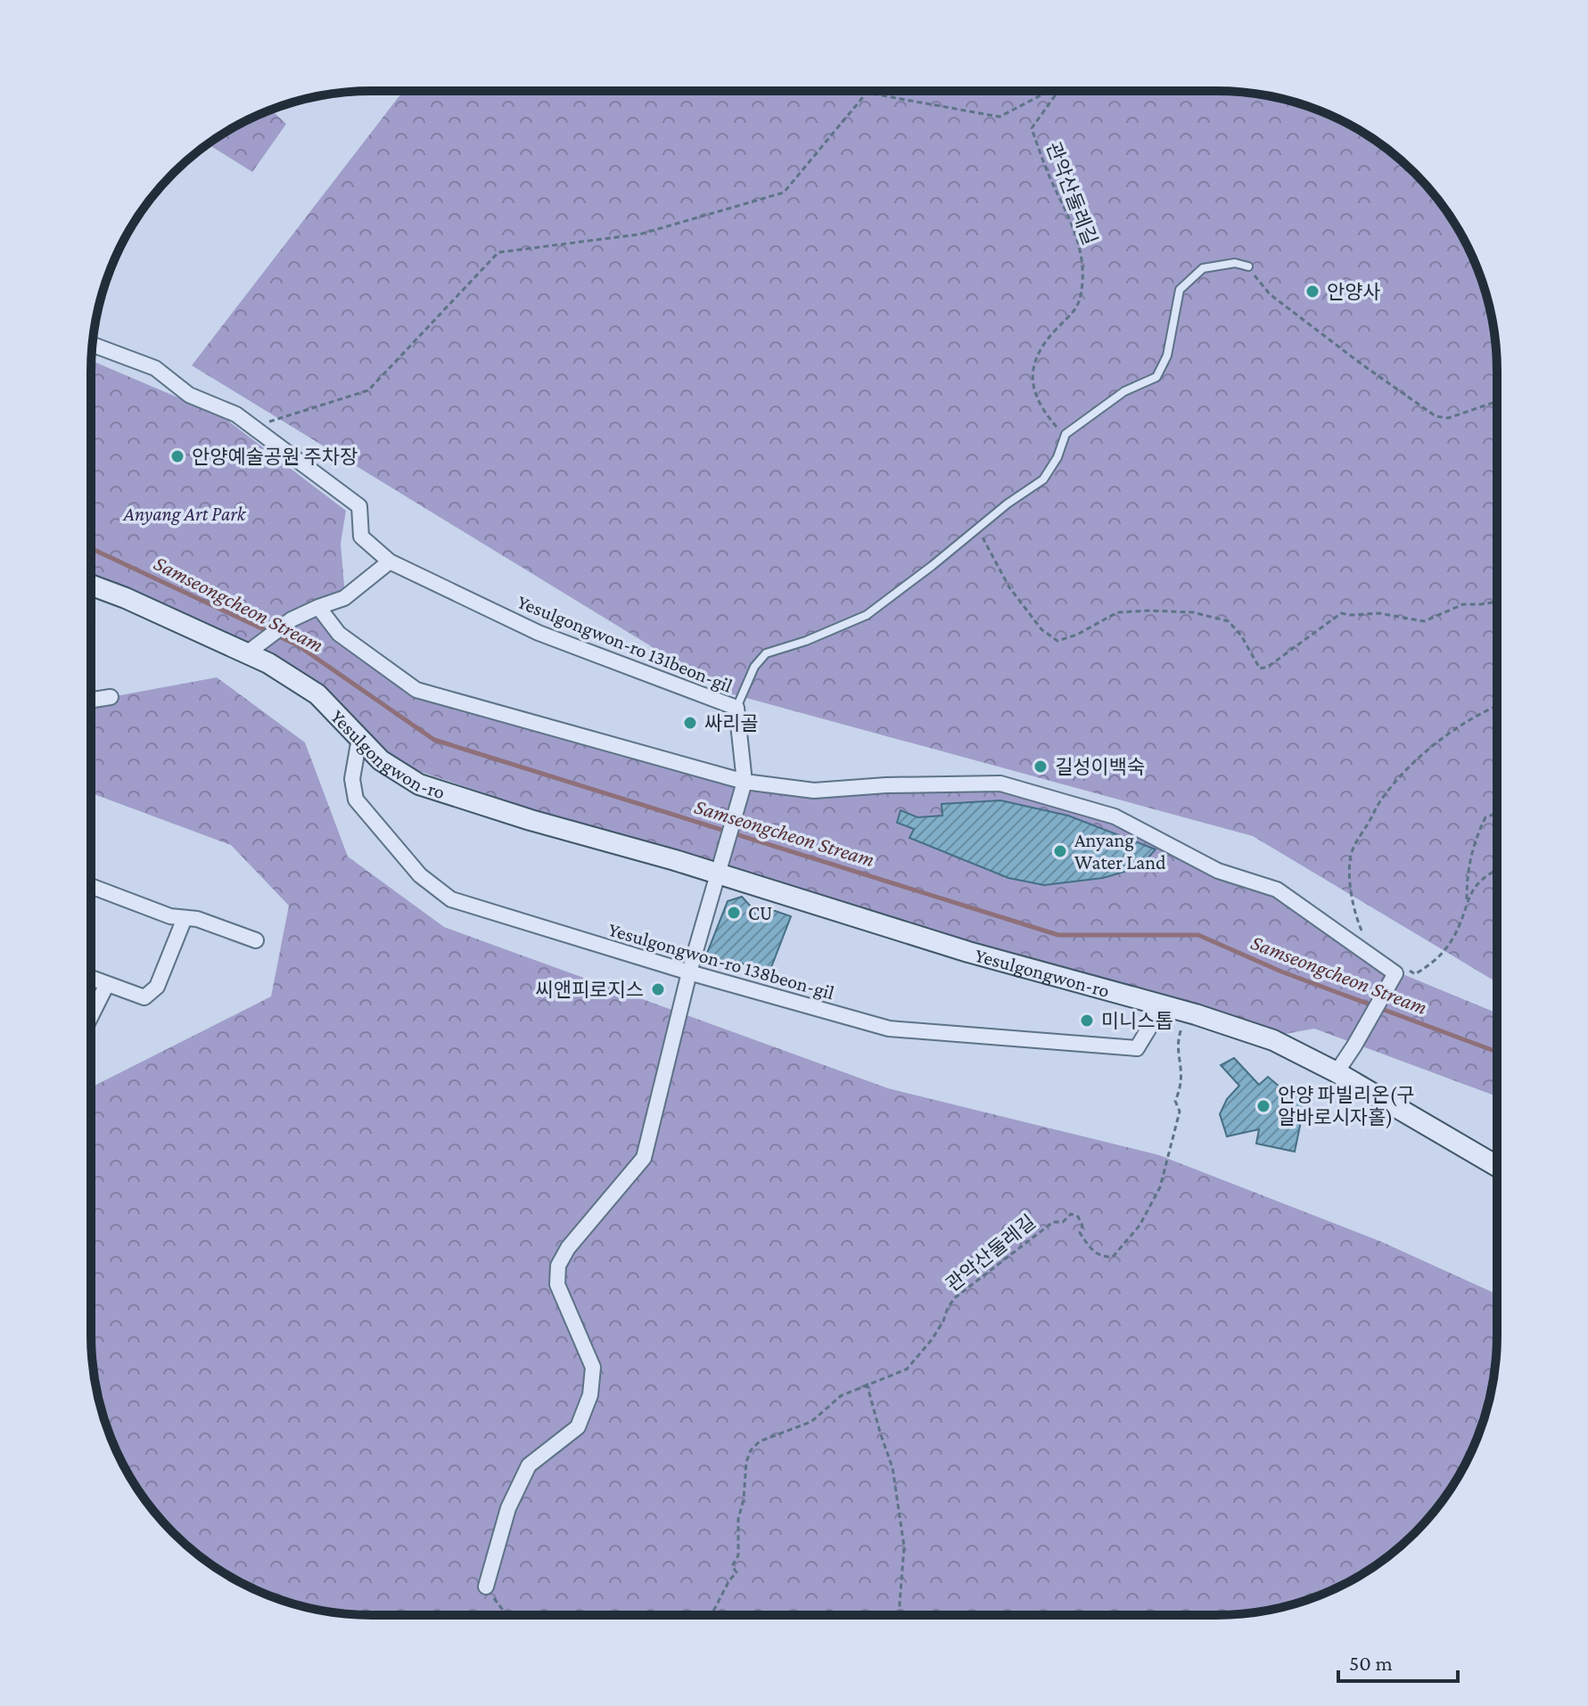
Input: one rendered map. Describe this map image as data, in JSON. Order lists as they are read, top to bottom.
{
  "streets": {
    "street": ["Yesulgongwon-ro 131beon-gil", "Yesulgongwon-ro", "Yesulgongwon-ro 138beon-gil"],
    "path": ["관악산둘레길"]
  },
  "crossings": [
    ["관악산둘레길", "Yesulgongwon-ro 131beon-gil"],
    ["관악산둘레길", "Yesulgongwon-ro"],
    ["Yesulgongwon-ro", "Yesulgongwon-ro 138beon-gil"]
  ],
  "water": ["Samseongcheon Stream"],
  "parks": ["Anyang Art Park"],
  "places": [
    "안양사",
    "안양예술공원 주차장",
    "싸리골",
    "길성이백숙",
    "Anyang Water Land",
    "CU",
    "씨앤피로지스",
    "미니스톱",
    "안양 파빌리온(구 알바로시자홀)"
  ],
  "scale_bar": "50 m"
}
